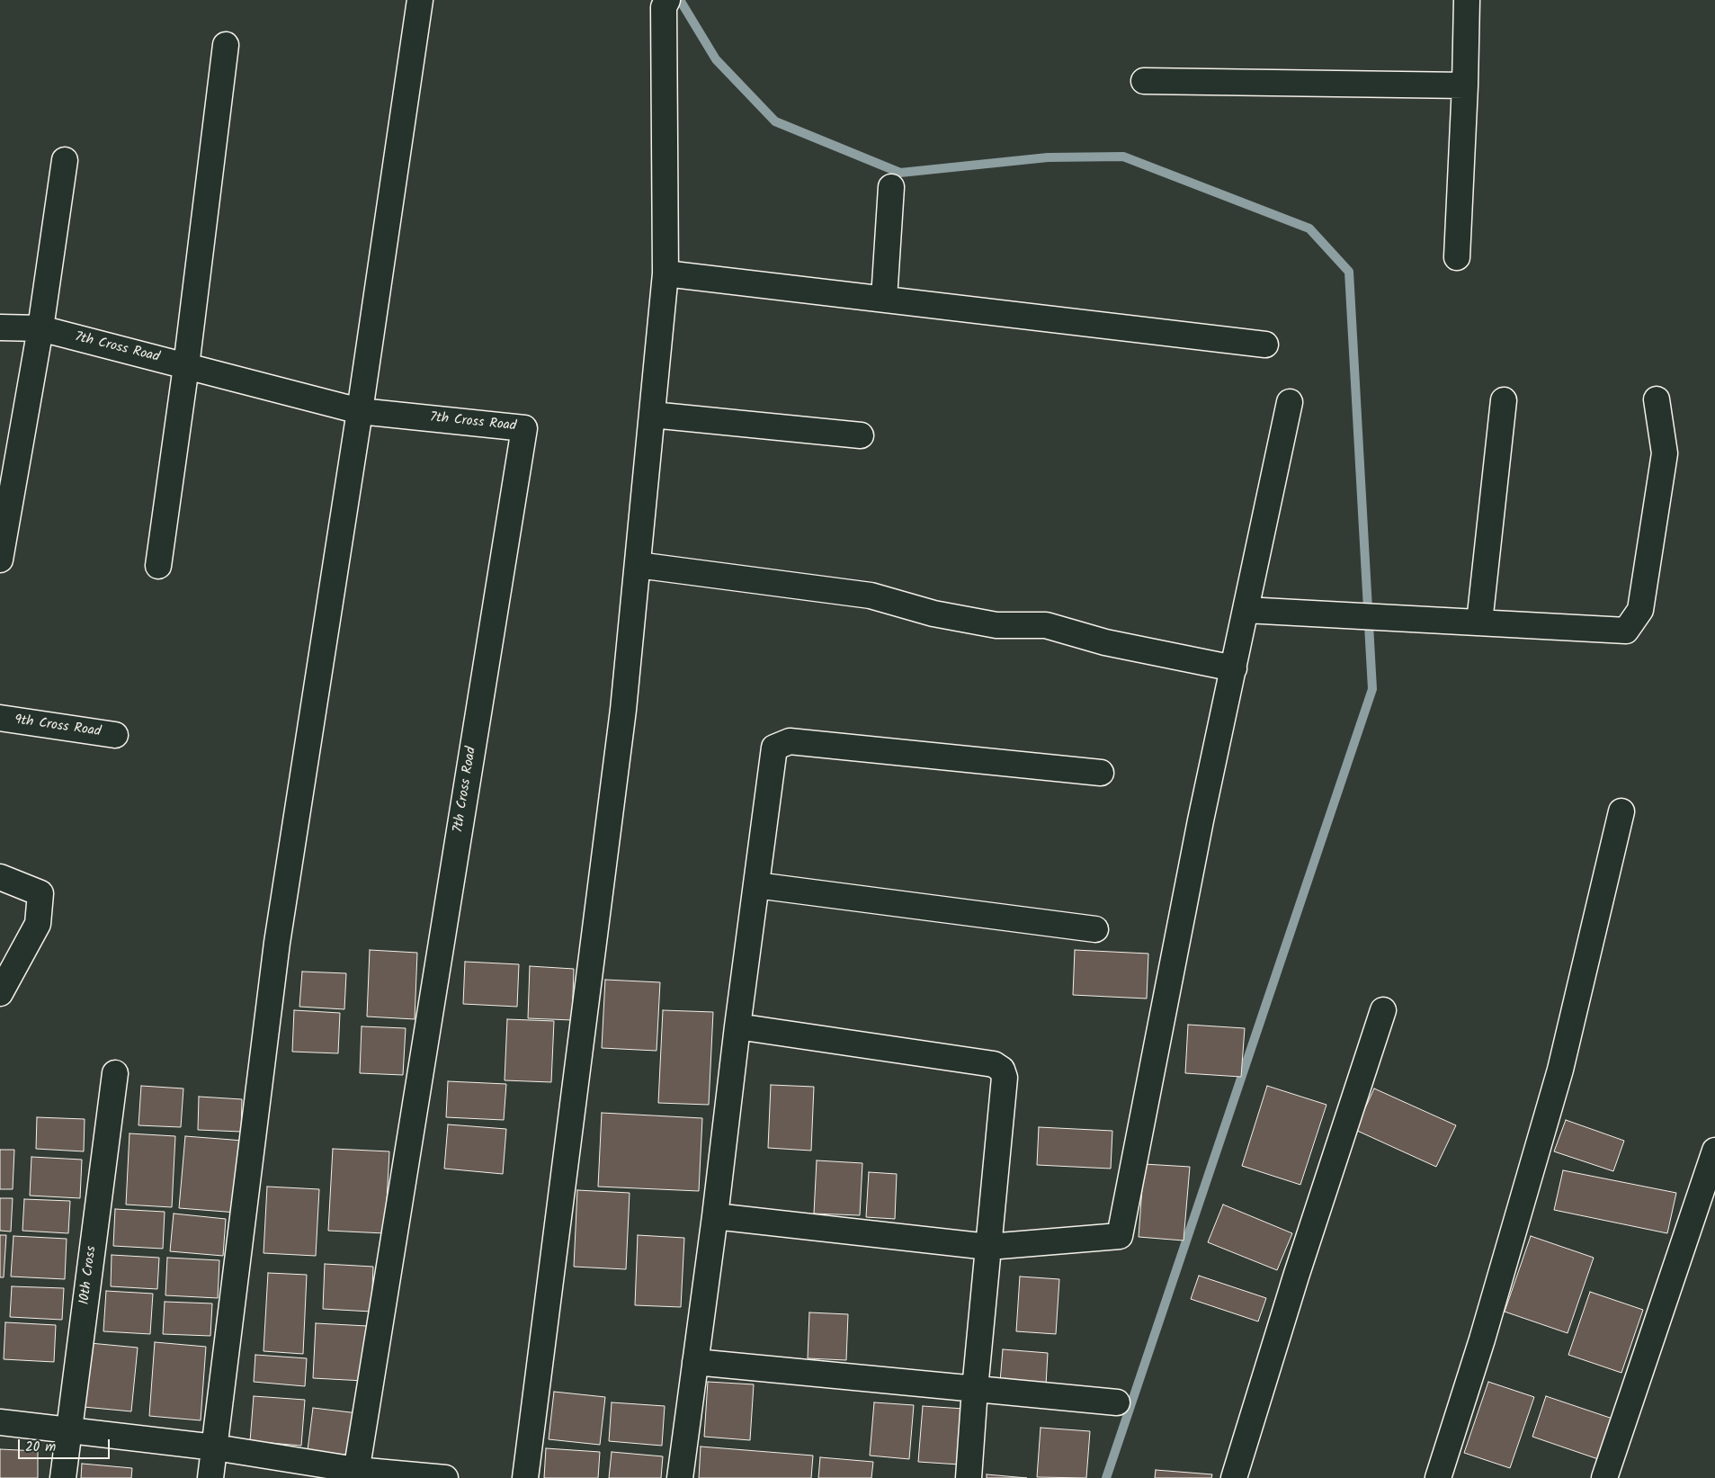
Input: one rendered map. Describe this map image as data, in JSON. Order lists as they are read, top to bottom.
{
  "streets": {
    "street": ["7th Cross Road", "9th Cross Road", "10th Cross"]
  },
  "scale_bar": "20 m"
}
